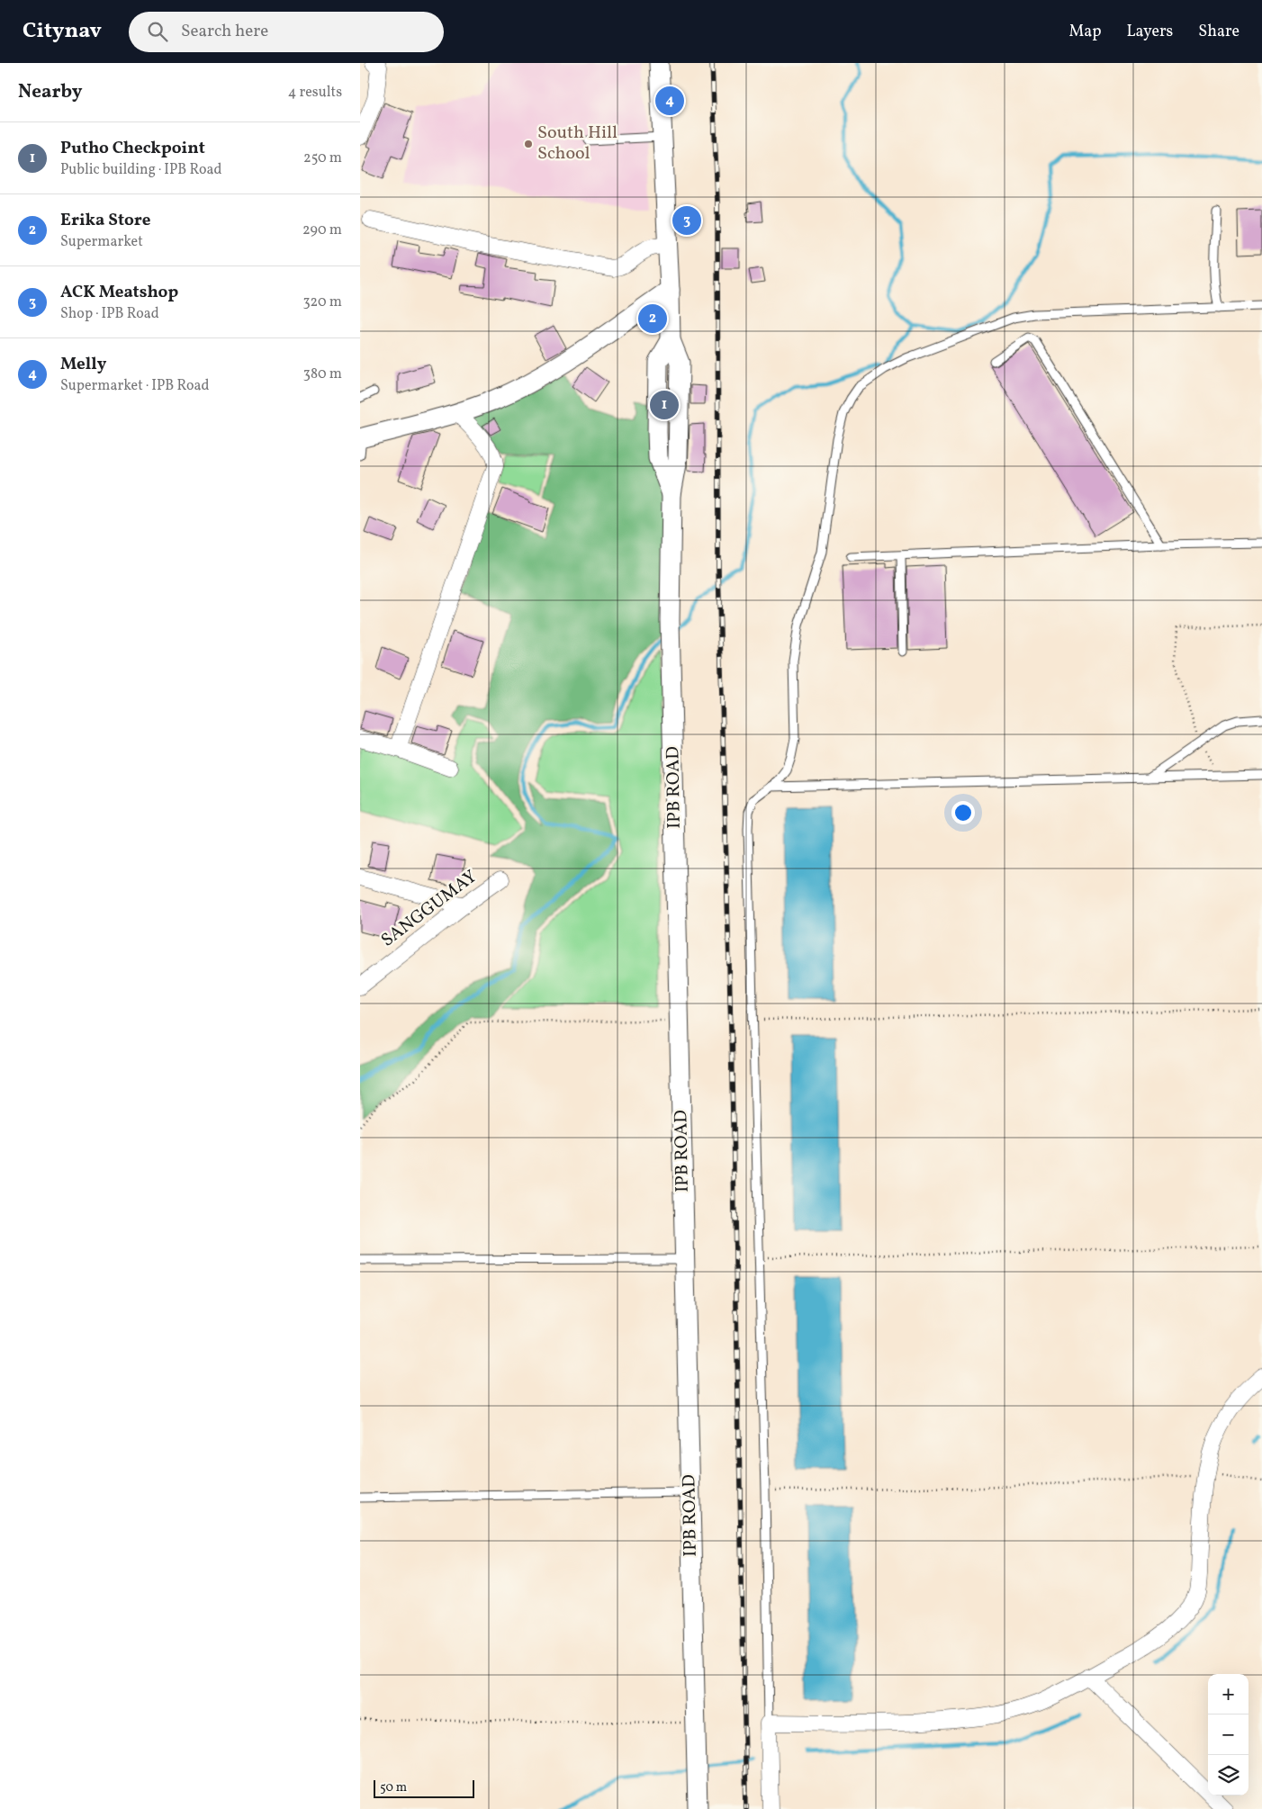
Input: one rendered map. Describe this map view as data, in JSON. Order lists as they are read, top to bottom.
{
  "streets": {
    "street": ["IPB ROAD", "SANGGUMAY"]
  },
  "places": ["South Hill School"],
  "scale_bar": "50 m",
  "page": {
    "header": "Citynav",
    "search": "Search here",
    "nav": ["Map", "Layers", "Share"],
    "heading": ["Nearby", "4 results"],
    "pins": [
      "4",
      "3",
      "2",
      "1"
    ],
    "list": [
      {
        "mark": "1",
        "name": "Putho Checkpoint",
        "note": "Public building · IPB Road",
        "value": "250 m"
      },
      {
        "mark": "2",
        "name": "Erika Store",
        "note": "Supermarket",
        "value": "290 m"
      },
      {
        "mark": "3",
        "name": "ACK Meatshop",
        "note": "Shop · IPB Road",
        "value": "320 m"
      },
      {
        "mark": "4",
        "name": "Melly",
        "note": "Supermarket · IPB Road",
        "value": "380 m"
      }
    ],
    "map_buttons": ["+", "−"],
    "scale": "50 m"
  }
}
